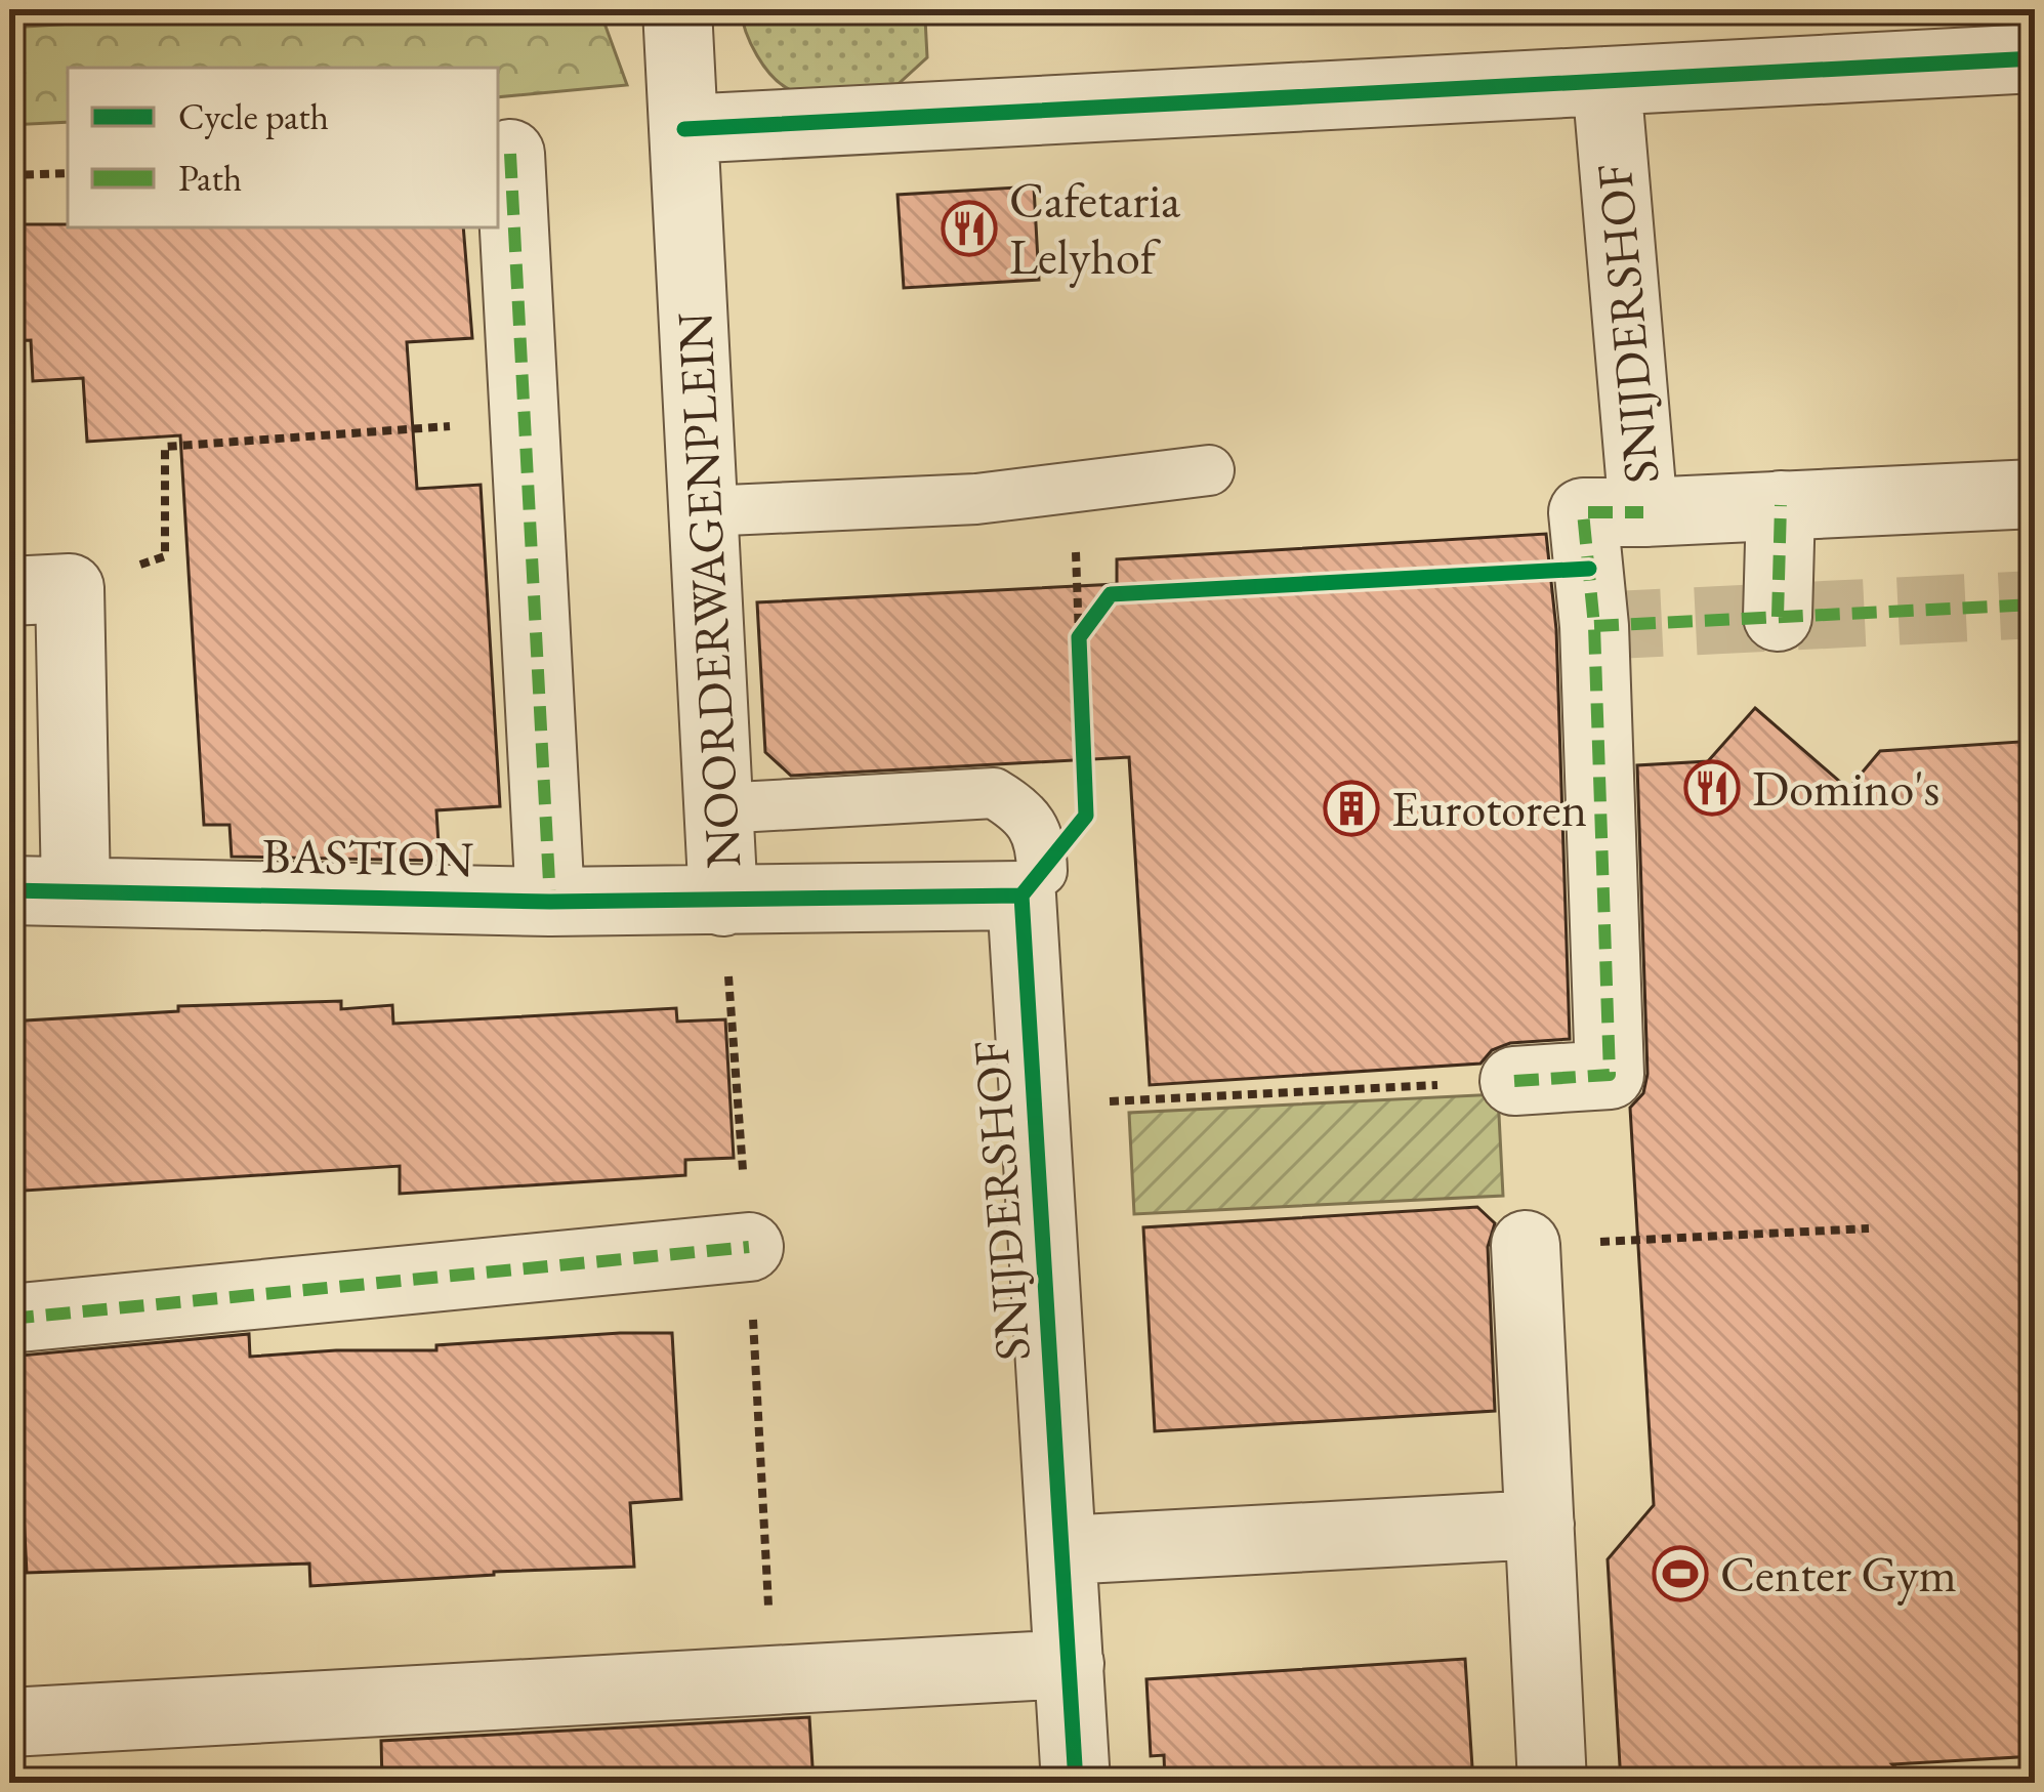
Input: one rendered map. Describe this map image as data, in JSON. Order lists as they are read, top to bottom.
{
  "streets": {
    "street": ["SNIJDERSHOF", "NOORDERWAGENPLEIN", "BASTION"]
  },
  "crossings": [
    ["SNIJDERSHOF", "NOORDERWAGENPLEIN"],
    ["NOORDERWAGENPLEIN", "BASTION"]
  ],
  "places": {
    "restaurant": ["Cafetaria Lelyhof", "Domino's"],
    "building": ["Eurotoren"],
    "sports": ["Center Gym"]
  },
  "legend": ["Cycle path", "Path"]
}
